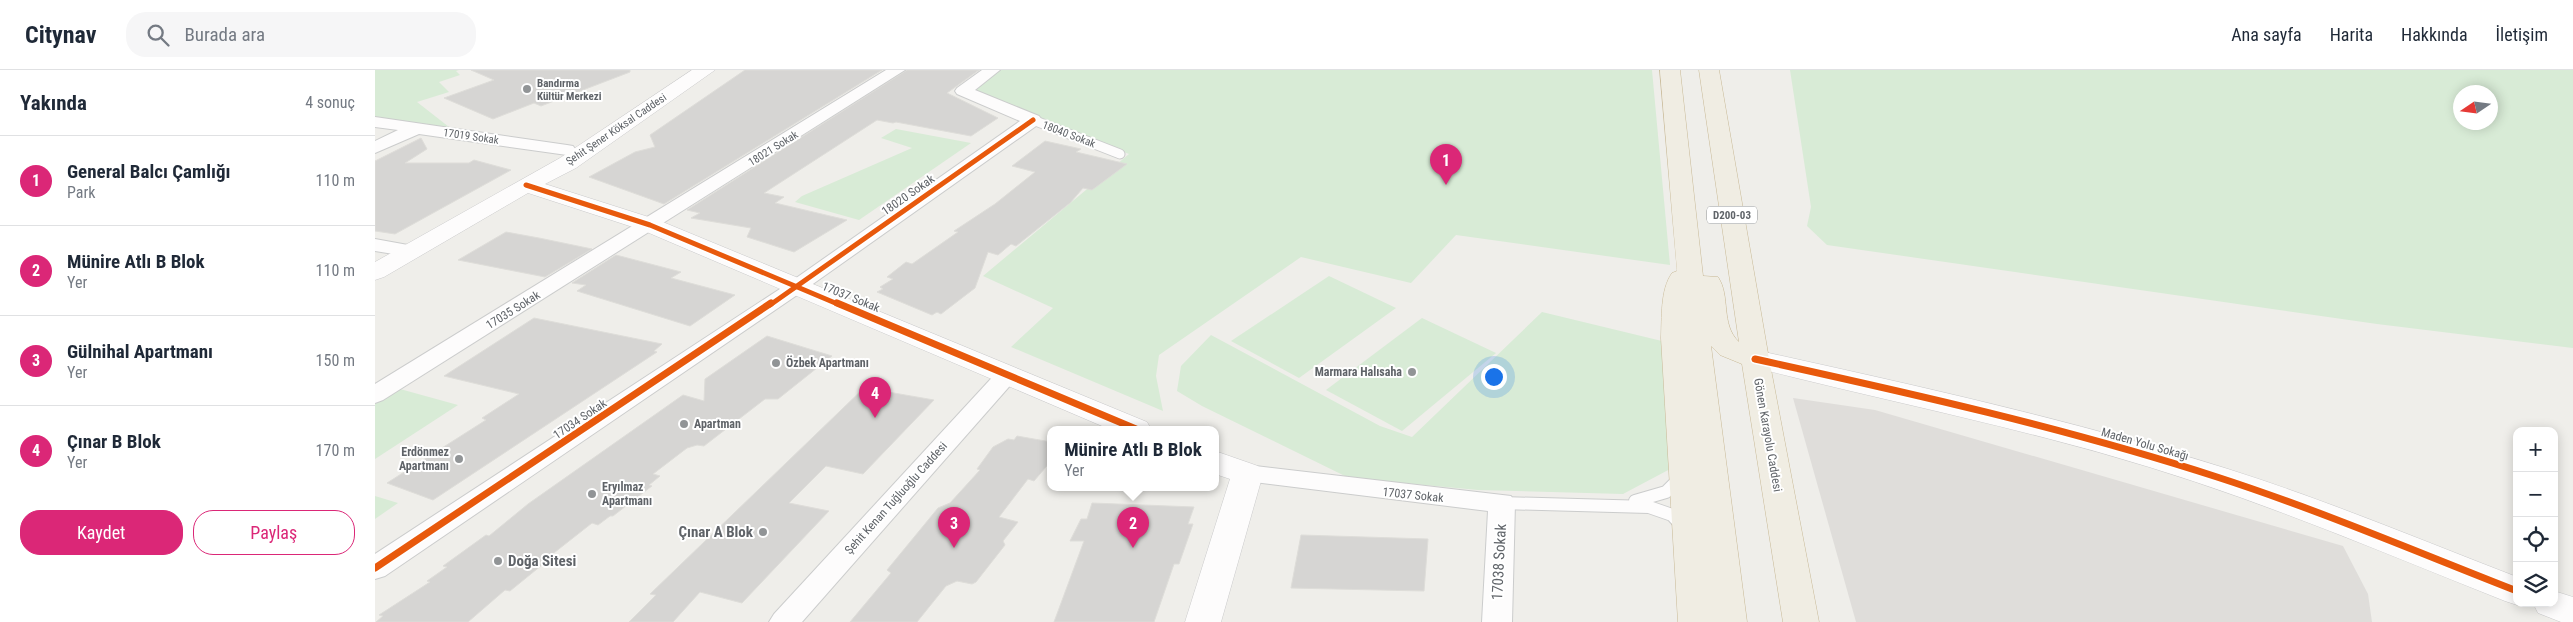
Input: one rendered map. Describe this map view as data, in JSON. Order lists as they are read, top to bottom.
{
  "streets": {
    "highway": ["D200-03", "Gönen Karayolu Caddesi"],
    "street": [
      "Şehit Şener Köksal Caddesi",
      "18040 Sokak",
      "17019 Sokak",
      "18021 Sokak",
      "18020 Sokak",
      "17037 Sokak",
      "17035 Sokak",
      "17034 Sokak",
      "Maden Yolu Sokağı",
      "Şehit Kenan Tuğluoğlu Caddesi",
      "17038 Sokak"
    ]
  },
  "crossings": [
    ["Şehit Şener Köksal Caddesi", "17019 Sokak"],
    ["Şehit Şener Köksal Caddesi", "17037 Sokak"],
    ["18040 Sokak", "18020 Sokak"],
    ["18021 Sokak", "17037 Sokak"],
    ["18021 Sokak", "17035 Sokak"],
    ["18020 Sokak", "17037 Sokak"],
    ["18020 Sokak", "17034 Sokak"],
    ["17037 Sokak", "17035 Sokak"],
    ["17037 Sokak", "17034 Sokak"],
    ["17037 Sokak", "Şehit Kenan Tuğluoğlu Caddesi"],
    ["17037 Sokak", "17038 Sokak"],
    ["Gönen Karayolu Caddesi", "Maden Yolu Sokağı"]
  ],
  "places": [
    "Bandırma Kültür Merkezi",
    "Özbek Apartmanı",
    "Marmara Halısaha",
    "Apartman",
    "Erdönmez Apartmanı",
    "Eryılmaz Apartmanı",
    "Çınar A Blok",
    "Doğa Sitesi"
  ],
  "north": "left",
  "page": {
    "header": "Citynav",
    "search": "Burada ara",
    "nav": [
      "Ana sayfa",
      "Harita",
      "Hakkında",
      "İletişim"
    ],
    "heading": ["Yakında", "4 sonuç"],
    "list": [
      {
        "mark": "1",
        "name": "General Balcı Çamlığı",
        "note": "Park",
        "value": "110 m"
      },
      {
        "mark": "2",
        "name": "Münire Atlı B Blok",
        "note": "Yer",
        "value": "110 m"
      },
      {
        "mark": "3",
        "name": "Gülnihal Apartmanı",
        "note": "Yer",
        "value": "150 m"
      },
      {
        "mark": "4",
        "name": "Çınar B Blok",
        "note": "Yer",
        "value": "170 m"
      }
    ],
    "pins": [
      "1",
      "4",
      "2",
      "3"
    ],
    "popup": ["Münire Atlı B Blok", "Yer"],
    "map_buttons": ["+", "−"],
    "buttons": ["Kaydet", "Paylaş"]
  }
}
